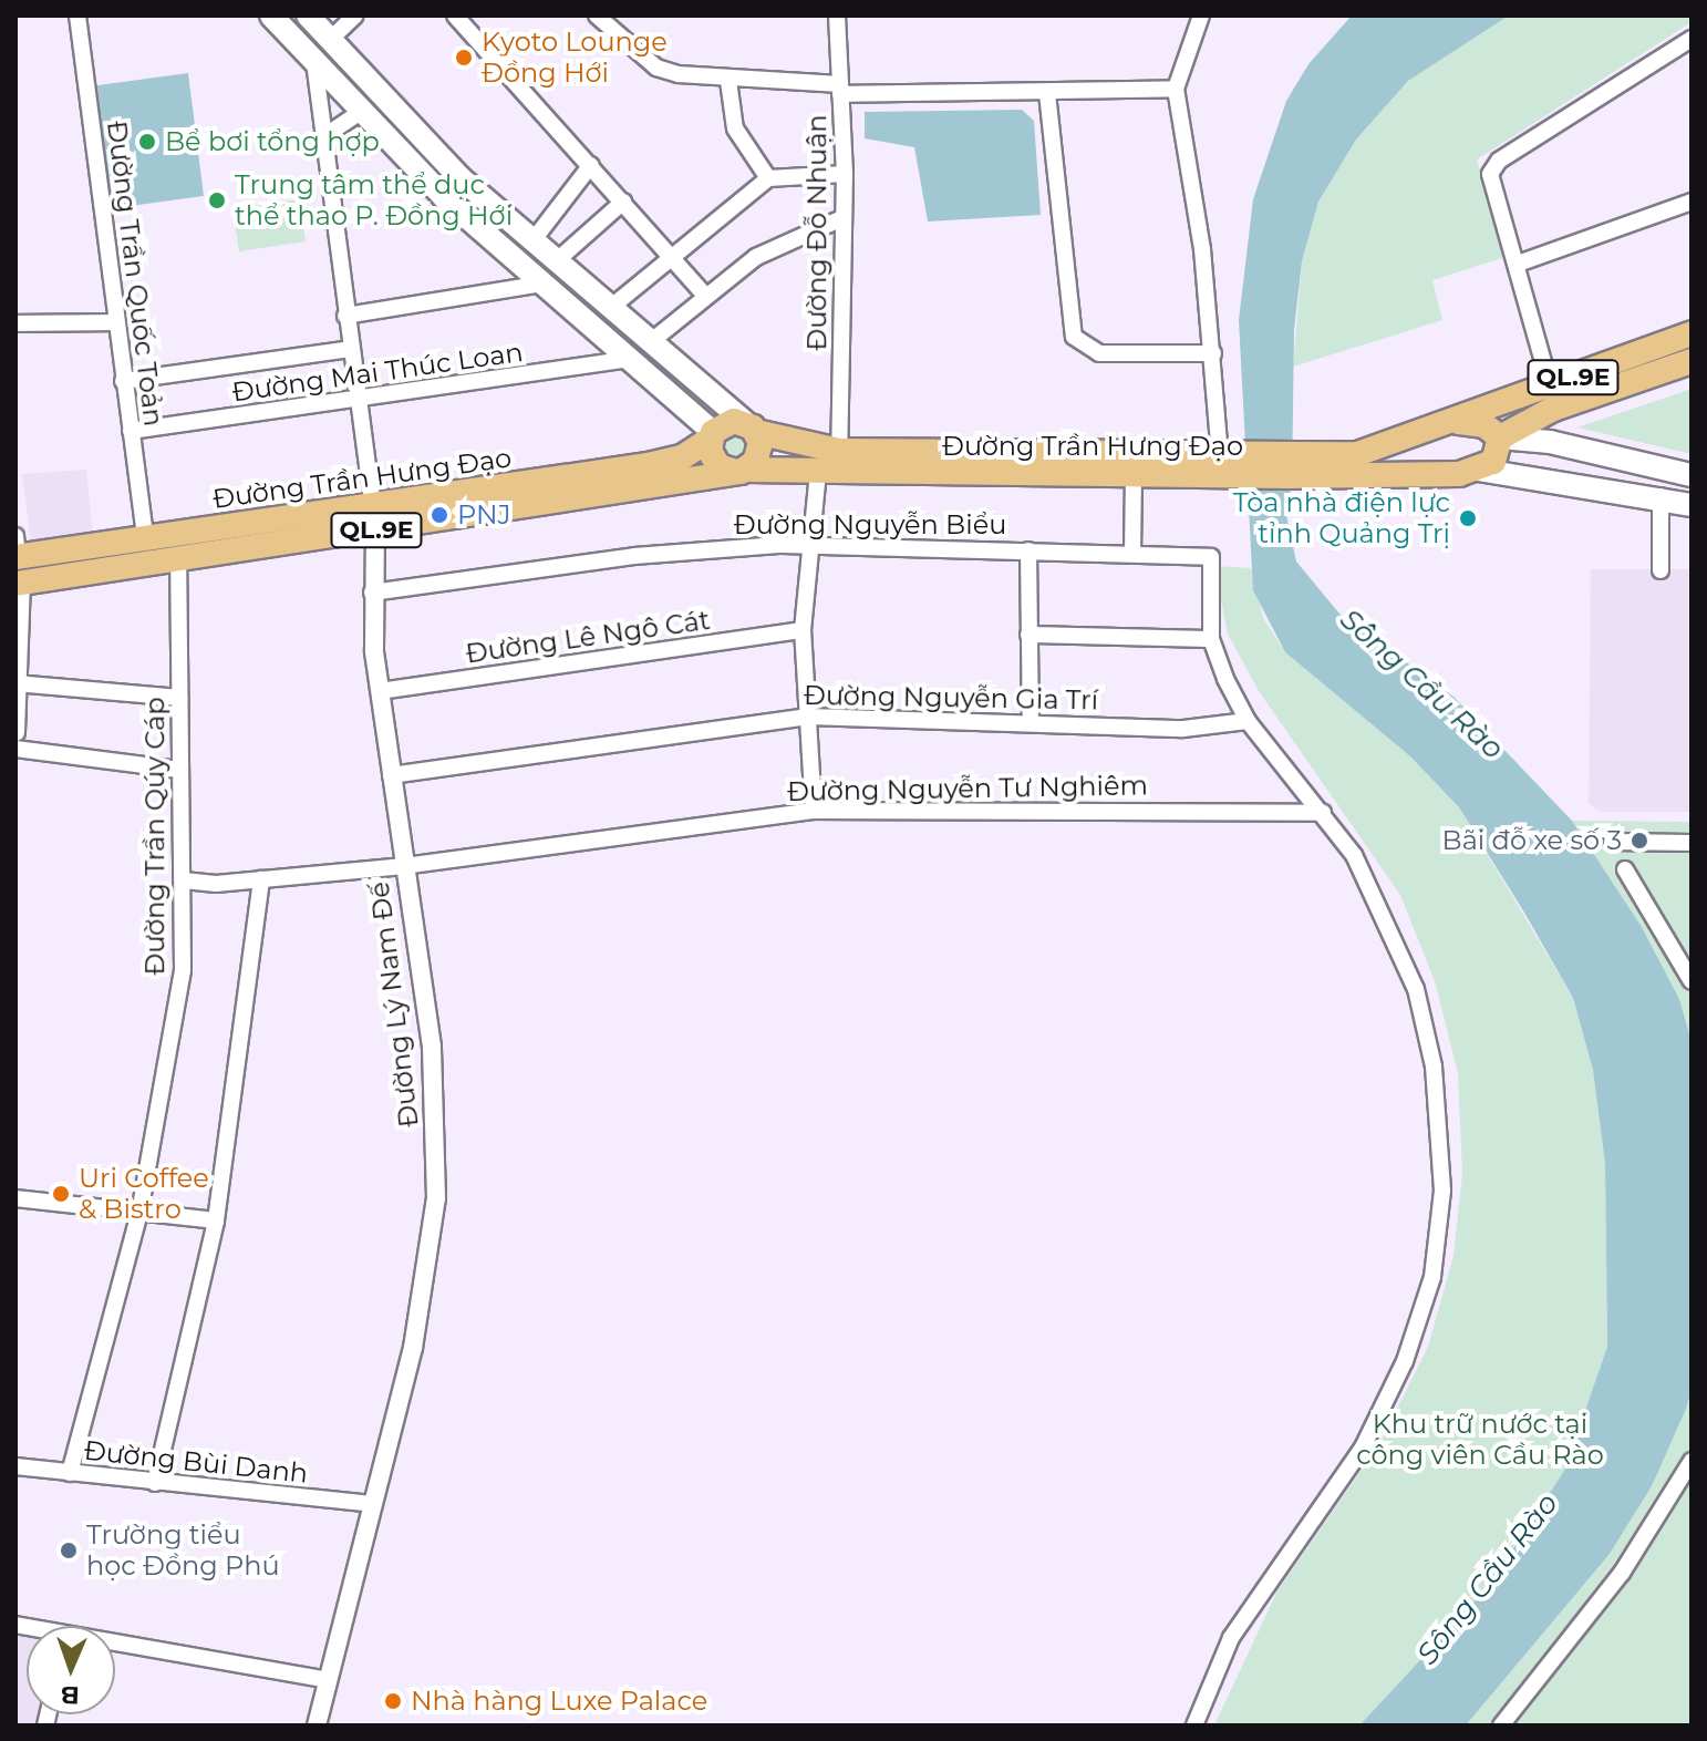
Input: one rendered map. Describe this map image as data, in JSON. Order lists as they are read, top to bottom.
{
  "streets": {
    "main road": ["QL.9E", "Đường Trần Hưng Đạo"],
    "street": [
      "Đường Đỗ Nhuận",
      "Đường Trần Quốc Toản",
      "Đường Mai Thúc Loan",
      "Đường Nguyễn Biểu",
      "Đường Lê Ngô Cát",
      "Đường Nguyễn Gia Trí",
      "Đường Nguyễn Tư Nghiêm",
      "Đường Trần Qúy Cáp",
      "Đường Lý Nam Đế",
      "Đường Bùi Danh"
    ]
  },
  "crossings": [
    ["Đường Đỗ Nhuận", "Đường Trần Hưng Đạo"],
    ["Đường Trần Quốc Toản", "Đường Mai Thúc Loan"],
    ["Đường Trần Quốc Toản", "Đường Trần Hưng Đạo"],
    ["Đường Trần Hưng Đạo", "Đường Trần Qúy Cáp"],
    ["Đường Trần Hưng Đạo", "Đường Lý Nam Đế"],
    ["Đường Nguyễn Biểu", "Đường Lý Nam Đế"],
    ["Đường Lê Ngô Cát", "Đường Lý Nam Đế"],
    ["Đường Nguyễn Gia Trí", "Đường Lý Nam Đế"],
    ["Đường Nguyễn Tư Nghiêm", "Đường Trần Qúy Cáp"],
    ["Đường Nguyễn Tư Nghiêm", "Đường Lý Nam Đế"],
    ["Đường Trần Qúy Cáp", "Đường Bùi Danh"],
    ["Đường Lý Nam Đế", "Đường Bùi Danh"]
  ],
  "water": ["Sông Cầu Rào"],
  "parks": ["Khu trữ nước tại công viên Cầu Rào"],
  "places": [
    "Kyoto Lounge Đồng Hới",
    "Bể bơi tổng hợp",
    "Trung tâm thể dục thể thao P. Đồng Hới",
    "PNJ",
    "Tòa nhà điện lực tỉnh Quảng Trị",
    "Bãi đỗ xe số 3",
    "Uri Coffee & Bistro",
    "Trường tiểu học Đồng Phú",
    "Nhà hàng Luxe Palace"
  ],
  "north": "bottom"
}
